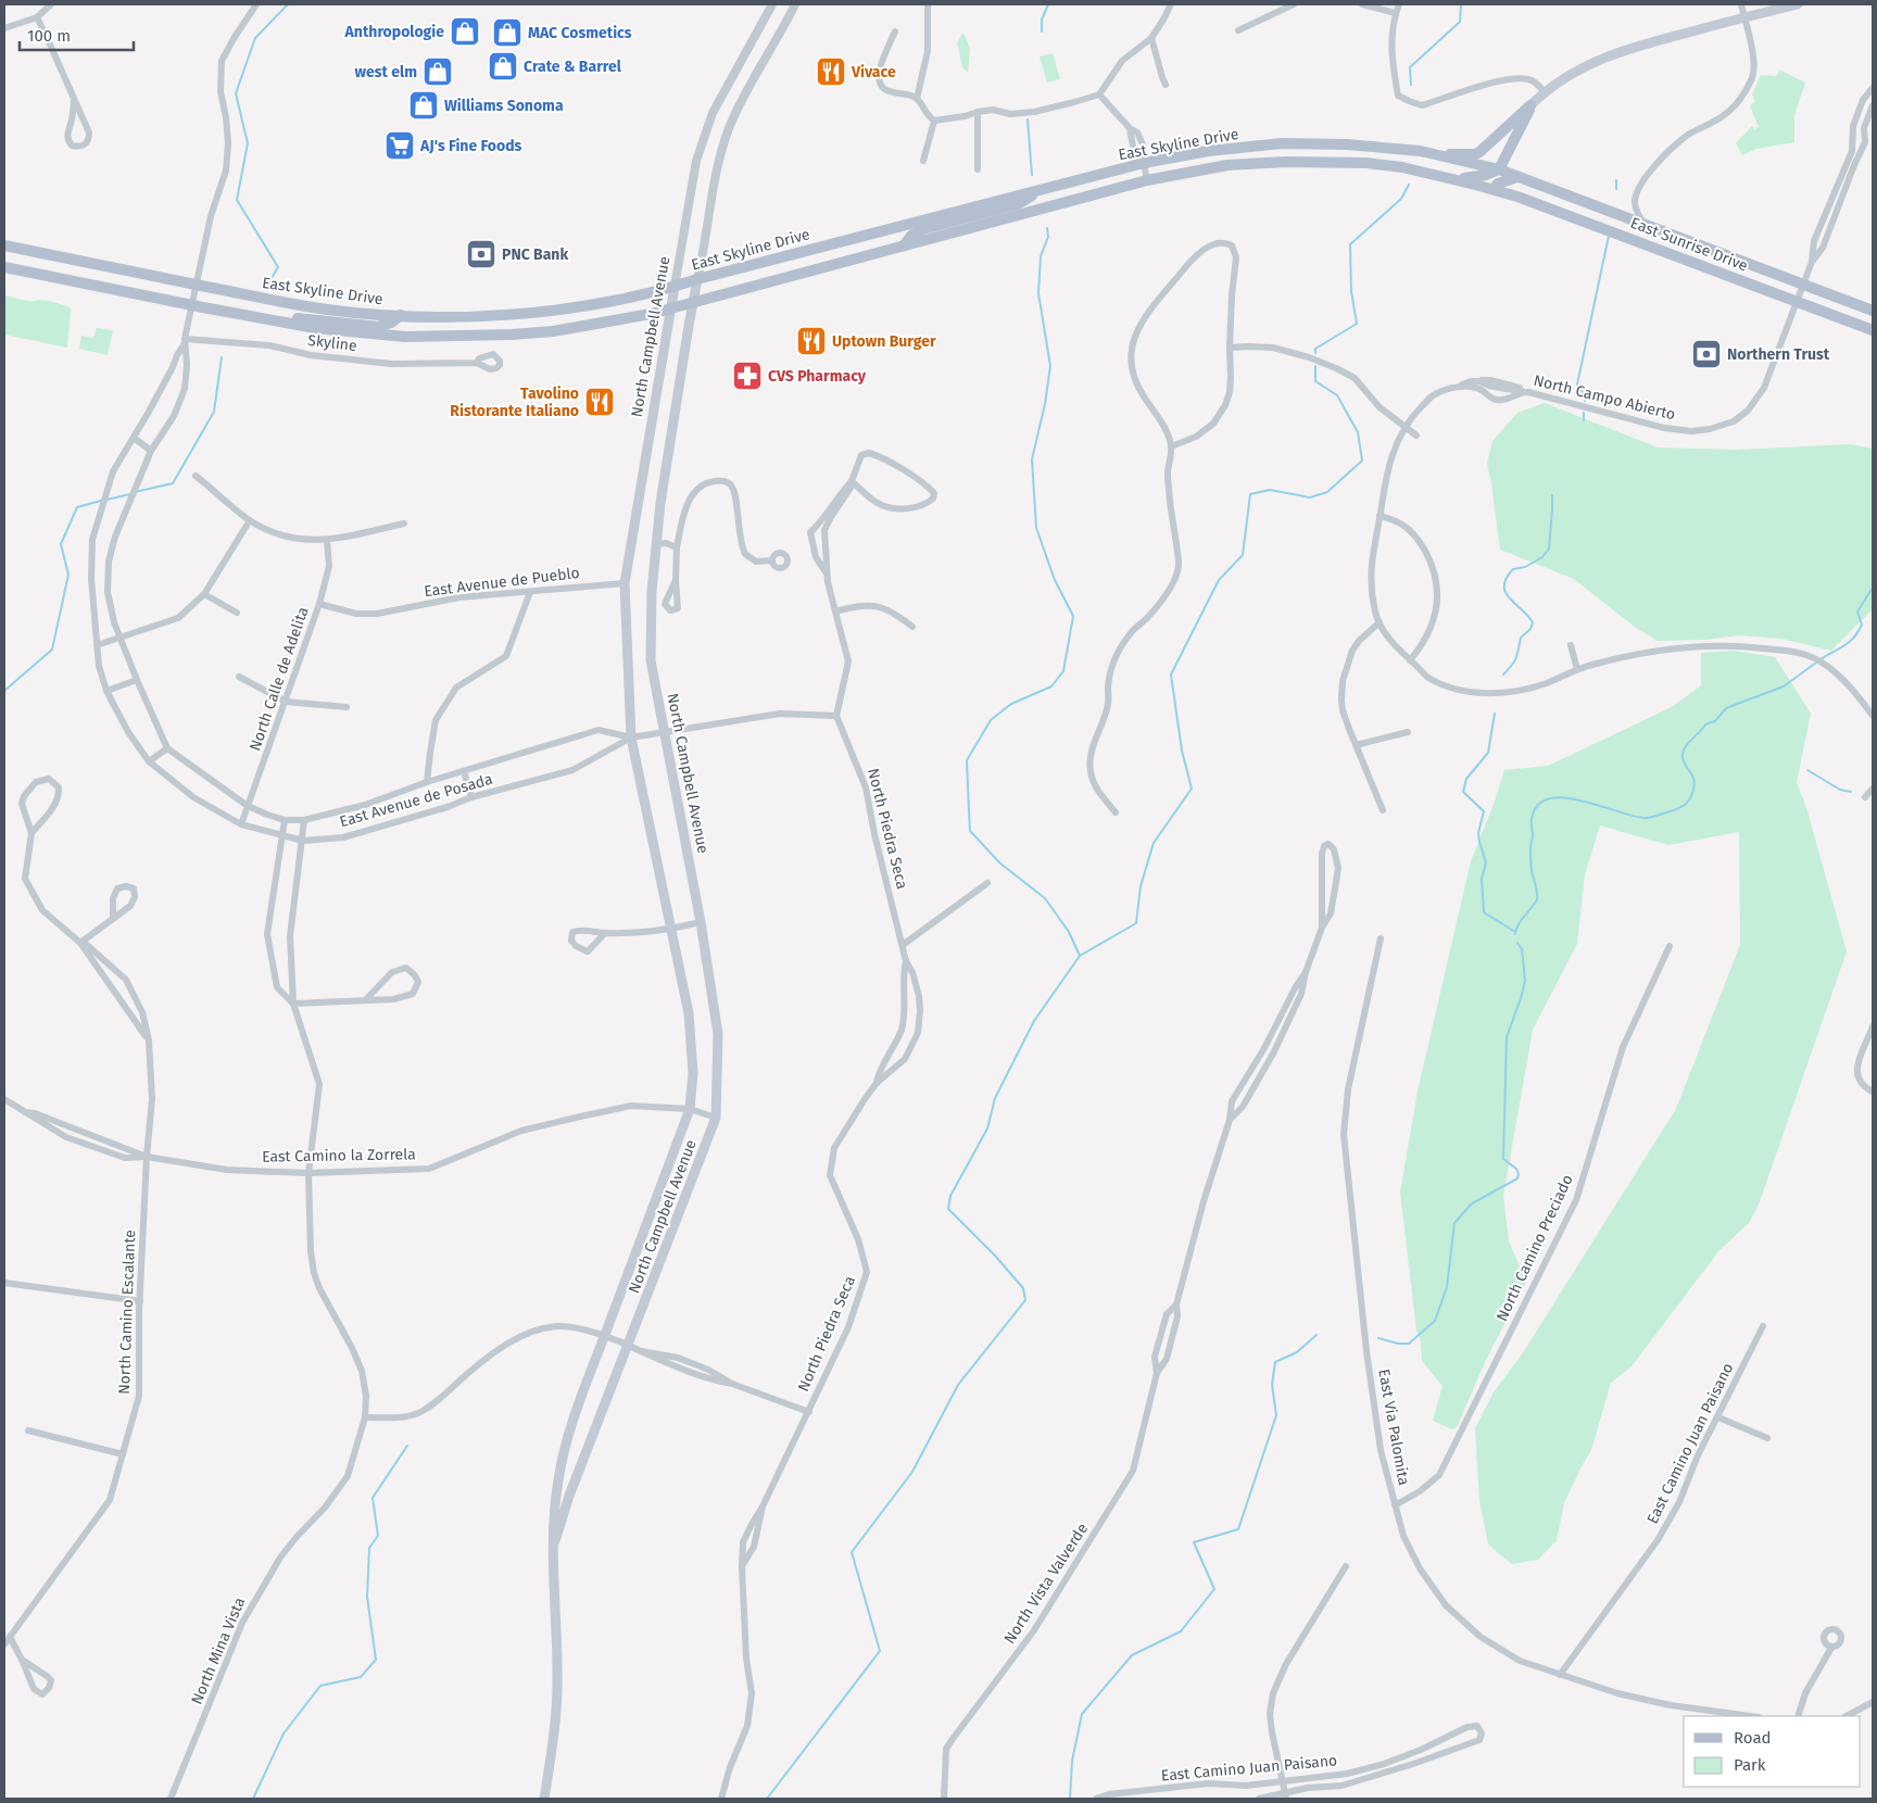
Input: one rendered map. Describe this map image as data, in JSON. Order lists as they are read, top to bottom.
{
  "streets": {
    "main road": ["East Skyline Drive", "East Sunrise Drive", "North Campbell Avenue"],
    "street": [
      "Skyline",
      "North Campo Abierto",
      "East Avenue de Pueblo",
      "North Calle de Adelita",
      "East Avenue de Posada",
      "North Piedra Seca",
      "East Camino la Zorrela",
      "North Camino Preciado",
      "North Camino Escalante",
      "East Via Palomita",
      "East Camino Juan Paisano",
      "North Vista Valverde",
      "North Mina Vista"
    ]
  },
  "crossings": [
    ["East Skyline Drive", "East Sunrise Drive"],
    ["East Skyline Drive", "North Campbell Avenue"],
    ["East Skyline Drive", "East Avenue de Posada"],
    ["East Sunrise Drive", "North Campo Abierto"],
    ["North Campbell Avenue", "East Avenue de Pueblo"],
    ["North Campbell Avenue", "East Avenue de Posada"],
    ["North Campbell Avenue", "East Camino la Zorrela"],
    ["Skyline", "East Avenue de Posada"],
    ["East Avenue de Pueblo", "North Calle de Adelita"],
    ["North Calle de Adelita", "East Avenue de Posada"],
    ["East Avenue de Posada", "North Mina Vista"],
    ["East Camino la Zorrela", "North Camino Escalante"],
    ["East Camino la Zorrela", "North Mina Vista"],
    ["North Camino Preciado", "East Via Palomita"],
    ["East Via Palomita", "East Camino Juan Paisano"]
  ],
  "places": {
    "shop": [
      "Anthropologie",
      "MAC Cosmetics",
      "Crate & Barrel",
      "west elm",
      "Williams Sonoma"
    ],
    "restaurant": ["Vivace", "Uptown Burger", "Tavolino Ristorante Italiano"],
    "supermarket": ["AJ's Fine Foods"],
    "bank": ["PNC Bank", "Northern Trust"],
    "pharmacy": ["CVS Pharmacy"]
  },
  "legend": ["Road", "Park"],
  "scale_bar": "100 m"
}
